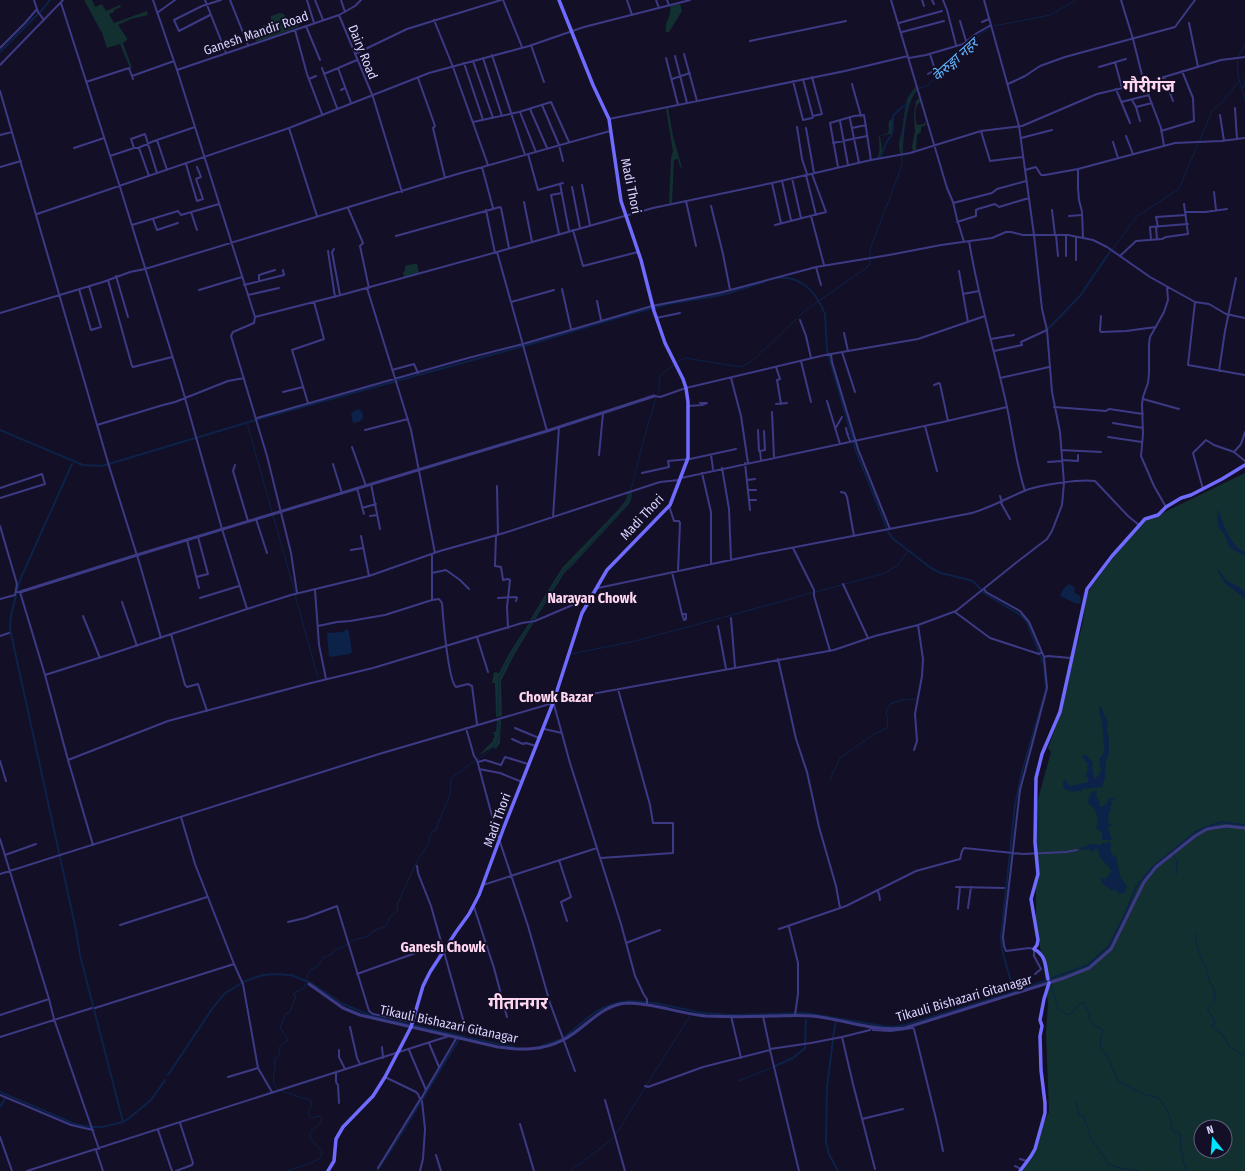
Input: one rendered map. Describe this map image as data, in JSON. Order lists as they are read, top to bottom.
{
  "streets": {
    "main road": ["Madi Thori"],
    "street": ["Ganesh Mandir Road", "Dairy Road", "Tikauli Bishazari Gitanagar"]
  },
  "crossings": [
    ["Ganesh Mandir Road", "Dairy Road"],
    ["Madi Thori", "Tikauli Bishazari Gitanagar"]
  ],
  "districts": [
    "गौरीगंज",
    "Narayan Chowk",
    "Chowk Bazar",
    "Ganesh Chowk",
    "गीतानगर"
  ],
  "water": ["केरुङ्गा नहर"],
  "north": "top"
}
